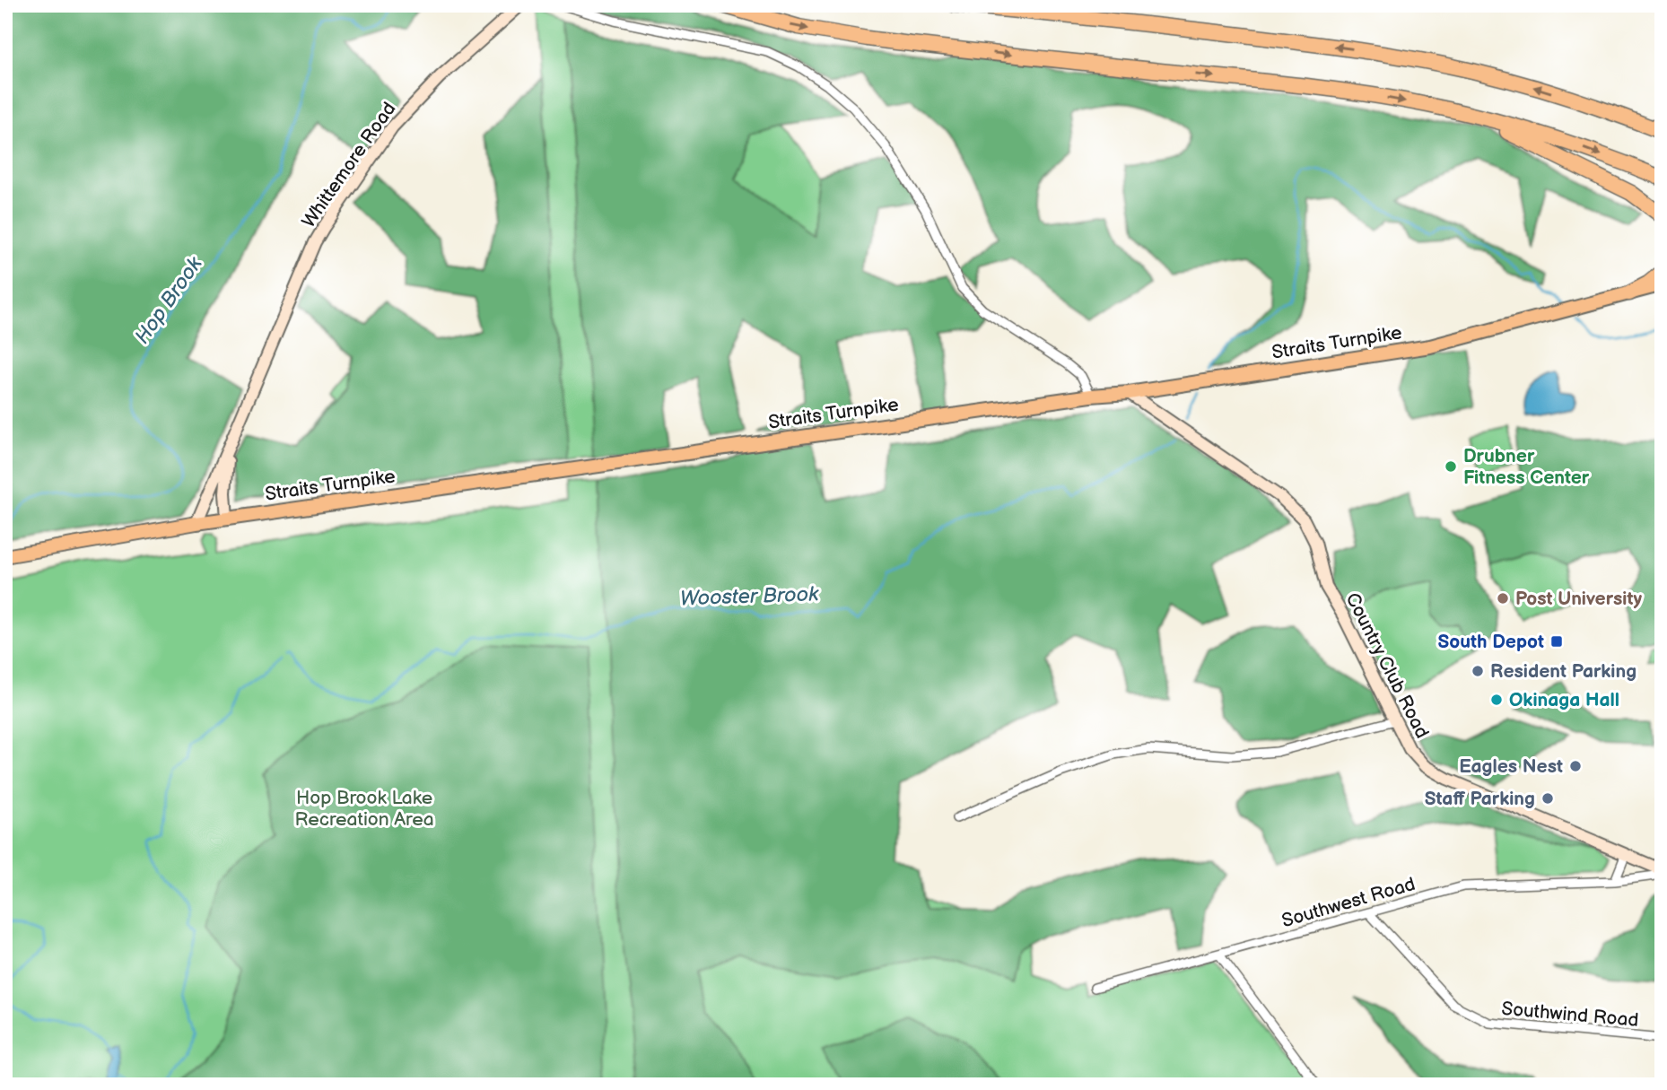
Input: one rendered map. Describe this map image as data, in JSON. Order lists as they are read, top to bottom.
{
  "streets": {
    "main road": ["Straits Turnpike"],
    "street": [
      "Whittemore Road",
      "Country Club Road",
      "Southwest Road",
      "Southwind Road"
    ]
  },
  "crossings": [
    ["Whittemore Road", "Straits Turnpike"],
    ["Straits Turnpike", "Country Club Road"],
    ["Southwest Road", "Southwind Road"]
  ],
  "water": ["Hop Brook", "Wooster Brook"],
  "parks": ["Hop Brook Lake Recreation Area"],
  "places": {
    "other": [
      "Drubner Fitness Center",
      "Post University",
      "Resident Parking",
      "Okinaga Hall",
      "Eagles Nest",
      "Staff Parking"
    ],
    "transit": ["South Depot"]
  }
}
